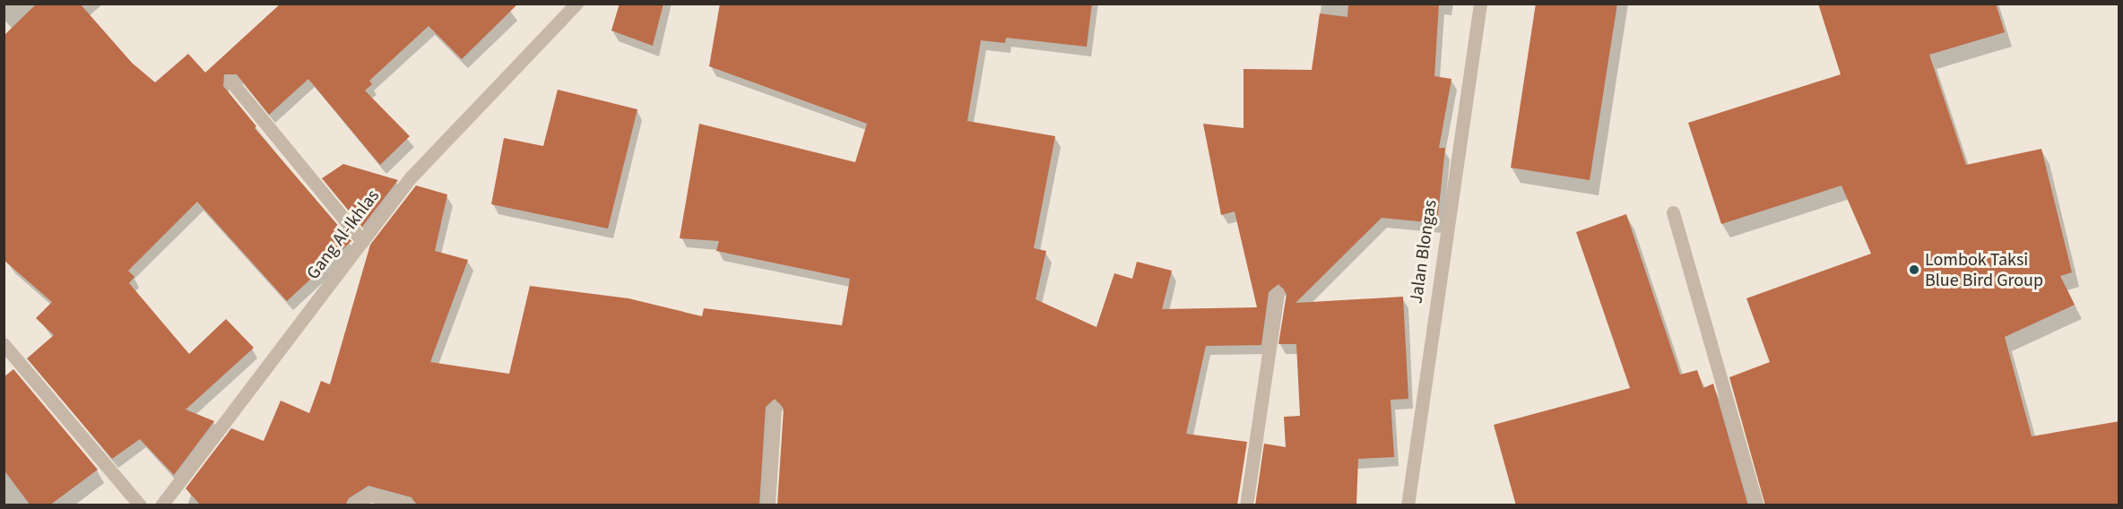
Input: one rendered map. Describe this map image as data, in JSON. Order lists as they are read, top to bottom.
{
  "streets": {
    "street": ["Gang Al-Ikhlas", "Jalan Blongas"]
  },
  "places": ["Lombok Taksi Blue Bird Group"]
}
